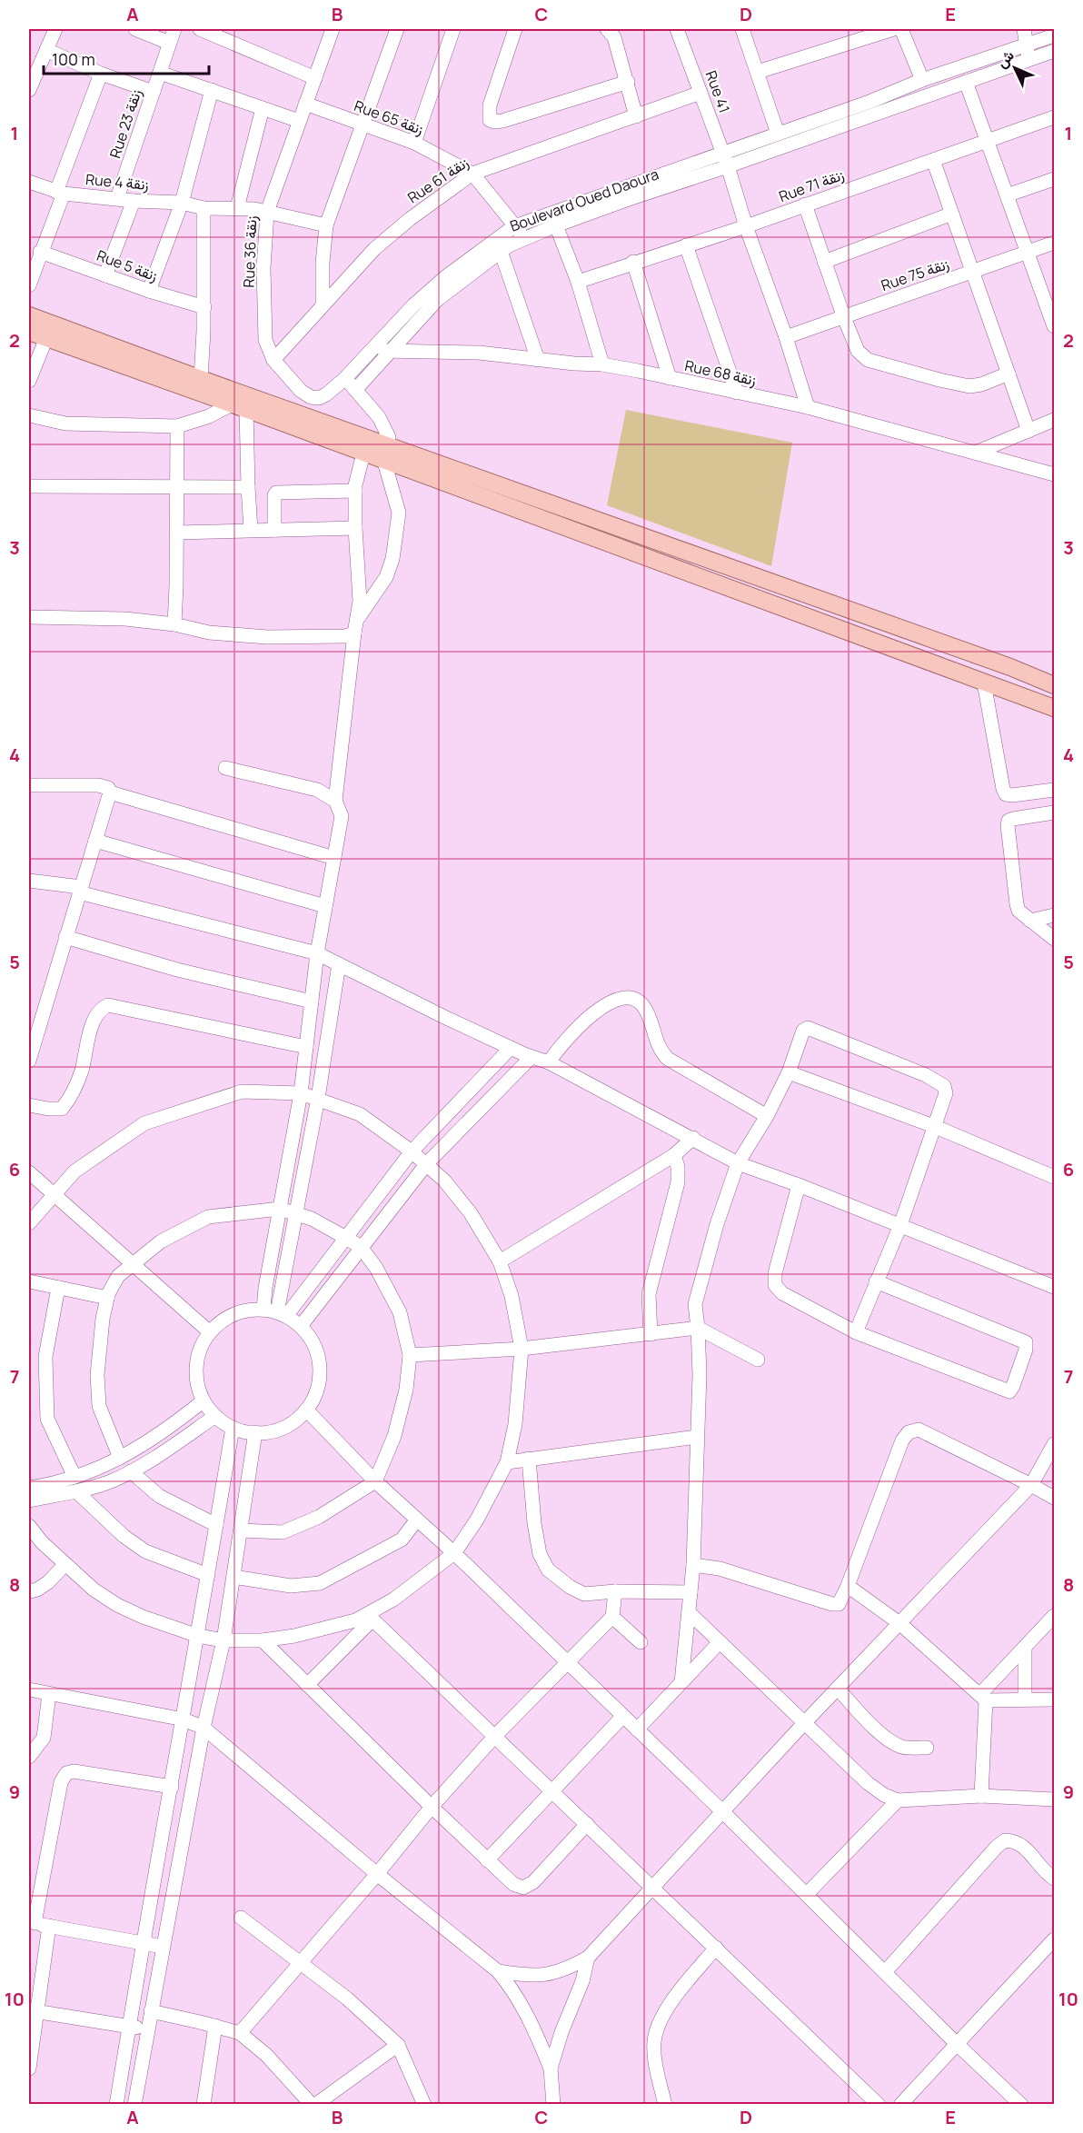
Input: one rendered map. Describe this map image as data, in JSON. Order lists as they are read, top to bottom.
{
  "streets": {
    "street": [
      "Rue 41",
      "Rue 65 زنقة",
      "Rue 23 زنقة",
      "Rue 61 زنقة",
      "Rue 4 زنقة",
      "Rue 71 زنقة",
      "Boulevard Oued Daoura",
      "Rue 36 زنقة",
      "Rue 5 زنقة",
      "Rue 75 زنقة",
      "Rue 68 زنقة"
    ]
  },
  "crossings": [
    ["Rue 41", "Rue 61 زنقة"],
    ["Rue 41", "Rue 71 زنقة"],
    ["Rue 41", "Boulevard Oued Daoura"],
    ["Rue 41", "Rue 75 زنقة"],
    ["Rue 41", "Rue 68 زنقة"],
    ["Rue 65 زنقة", "Rue 61 زنقة"],
    ["Rue 65 زنقة", "Boulevard Oued Daoura"],
    ["Rue 65 زنقة", "Rue 36 زنقة"],
    ["Rue 23 زنقة", "Rue 4 زنقة"],
    ["Rue 61 زنقة", "Rue 36 زنقة"],
    ["Rue 4 زنقة", "Rue 36 زنقة"],
    ["Boulevard Oued Daoura", "Rue 36 زنقة"],
    ["Boulevard Oued Daoura", "Rue 68 زنقة"]
  ],
  "scale_bar": "100 m",
  "north": "top left",
  "grid": {
    "columns": [
      "A",
      "B",
      "C",
      "D",
      "E"
    ],
    "rows": [
      "1",
      "2",
      "3",
      "4",
      "5",
      "6",
      "7",
      "8",
      "9",
      "10"
    ]
  }
}
